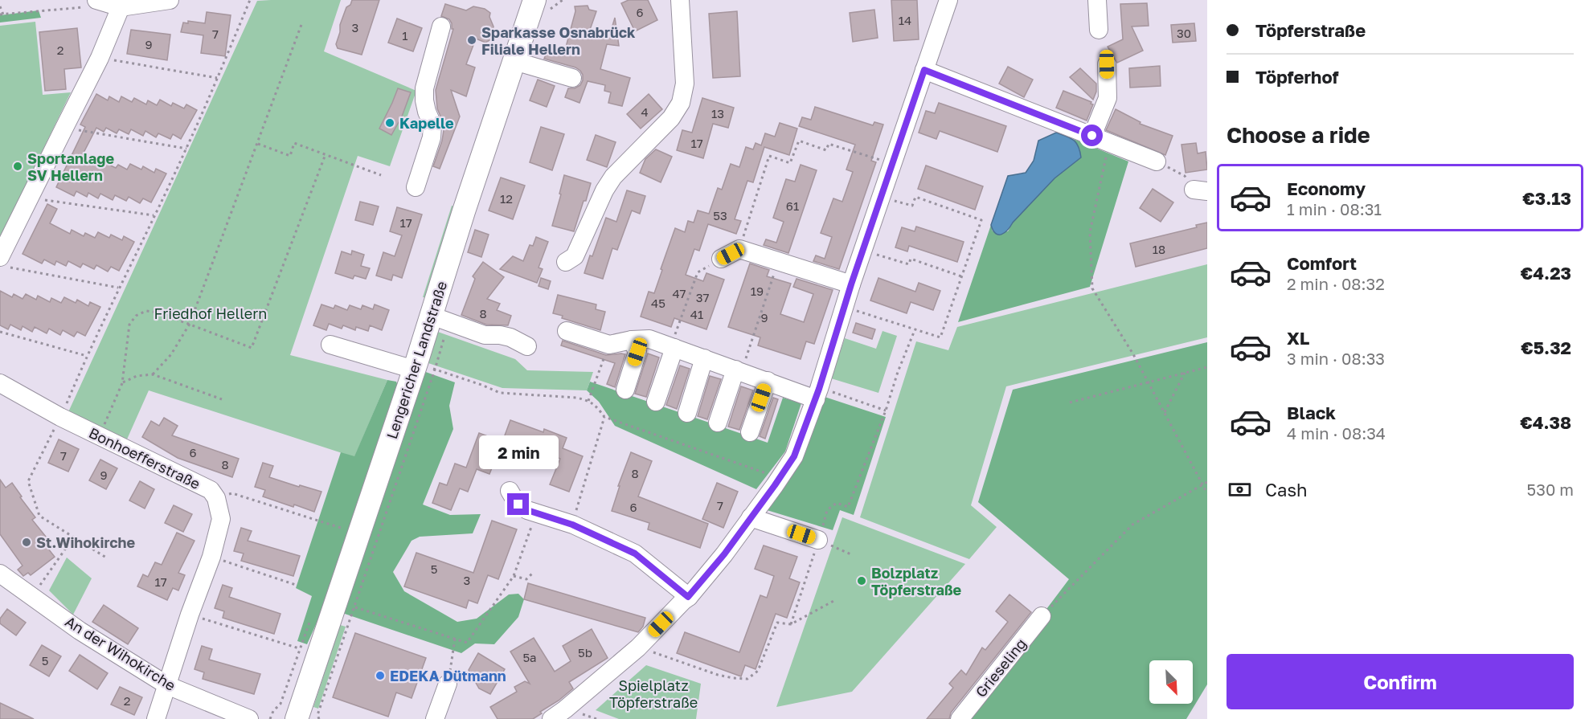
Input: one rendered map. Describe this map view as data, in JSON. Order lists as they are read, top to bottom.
{
  "streets": {
    "main road": ["Lengericher Landstraße"],
    "street": ["Bonhoefferstraße", "An der Wihokirche", "Grieseling"]
  },
  "crossings": [
    ["Bonhoefferstraße", "An der Wihokirche"]
  ],
  "parks": ["Friedhof Hellern", "Spielplatz Töpferstraße"],
  "places": [
    "Sparkasse Osnabrück Filiale Hellern",
    "Kapelle",
    "Sportanlage SV Hellern",
    "St.Wihokirche",
    "Bolzplatz Töpferstraße",
    "EDEKA Dütmann"
  ],
  "house_numbers": [
    "6",
    "14",
    "3",
    "30",
    "7",
    "1",
    "9",
    "2",
    "4",
    "13",
    "17",
    "12",
    "61",
    "53",
    "17",
    "18",
    "19",
    "47",
    "37",
    "45",
    "8",
    "41",
    "9",
    "6",
    "7",
    "8",
    "8",
    "9",
    "7",
    "6",
    "5",
    "3",
    "17",
    "5b",
    "5a",
    "5",
    "2"
  ],
  "north": "bottom right",
  "page": {
    "banner": ["Töpferstraße", "Töpferhof"],
    "heading": "Choose a ride",
    "list": [
      {
        "name": "Economy",
        "note": "1 min · 08:31",
        "value": "€3.13"
      },
      {
        "name": "Comfort",
        "note": "2 min · 08:32",
        "value": "€4.23"
      },
      {
        "name": "XL",
        "note": "3 min · 08:33",
        "value": "€5.32"
      },
      {
        "name": "Black",
        "note": "4 min · 08:34",
        "value": "€4.38"
      }
    ],
    "bubble": "2 min",
    "pay": ["Cash", "530 m"],
    "buttons": "Confirm"
  }
}
